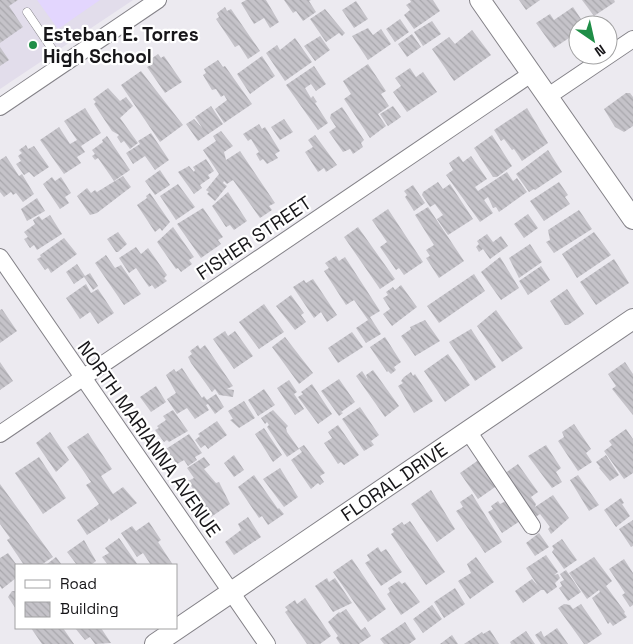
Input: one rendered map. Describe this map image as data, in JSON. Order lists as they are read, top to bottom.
{
  "streets": {
    "street": ["FISHER STREET", "NORTH MARIANNA AVENUE", "FLORAL DRIVE"]
  },
  "crossings": [
    ["FISHER STREET", "NORTH MARIANNA AVENUE"],
    ["NORTH MARIANNA AVENUE", "FLORAL DRIVE"]
  ],
  "places": ["Esteban E. Torres High School"],
  "legend": ["Road", "Building"],
  "north": "bottom right"
}
